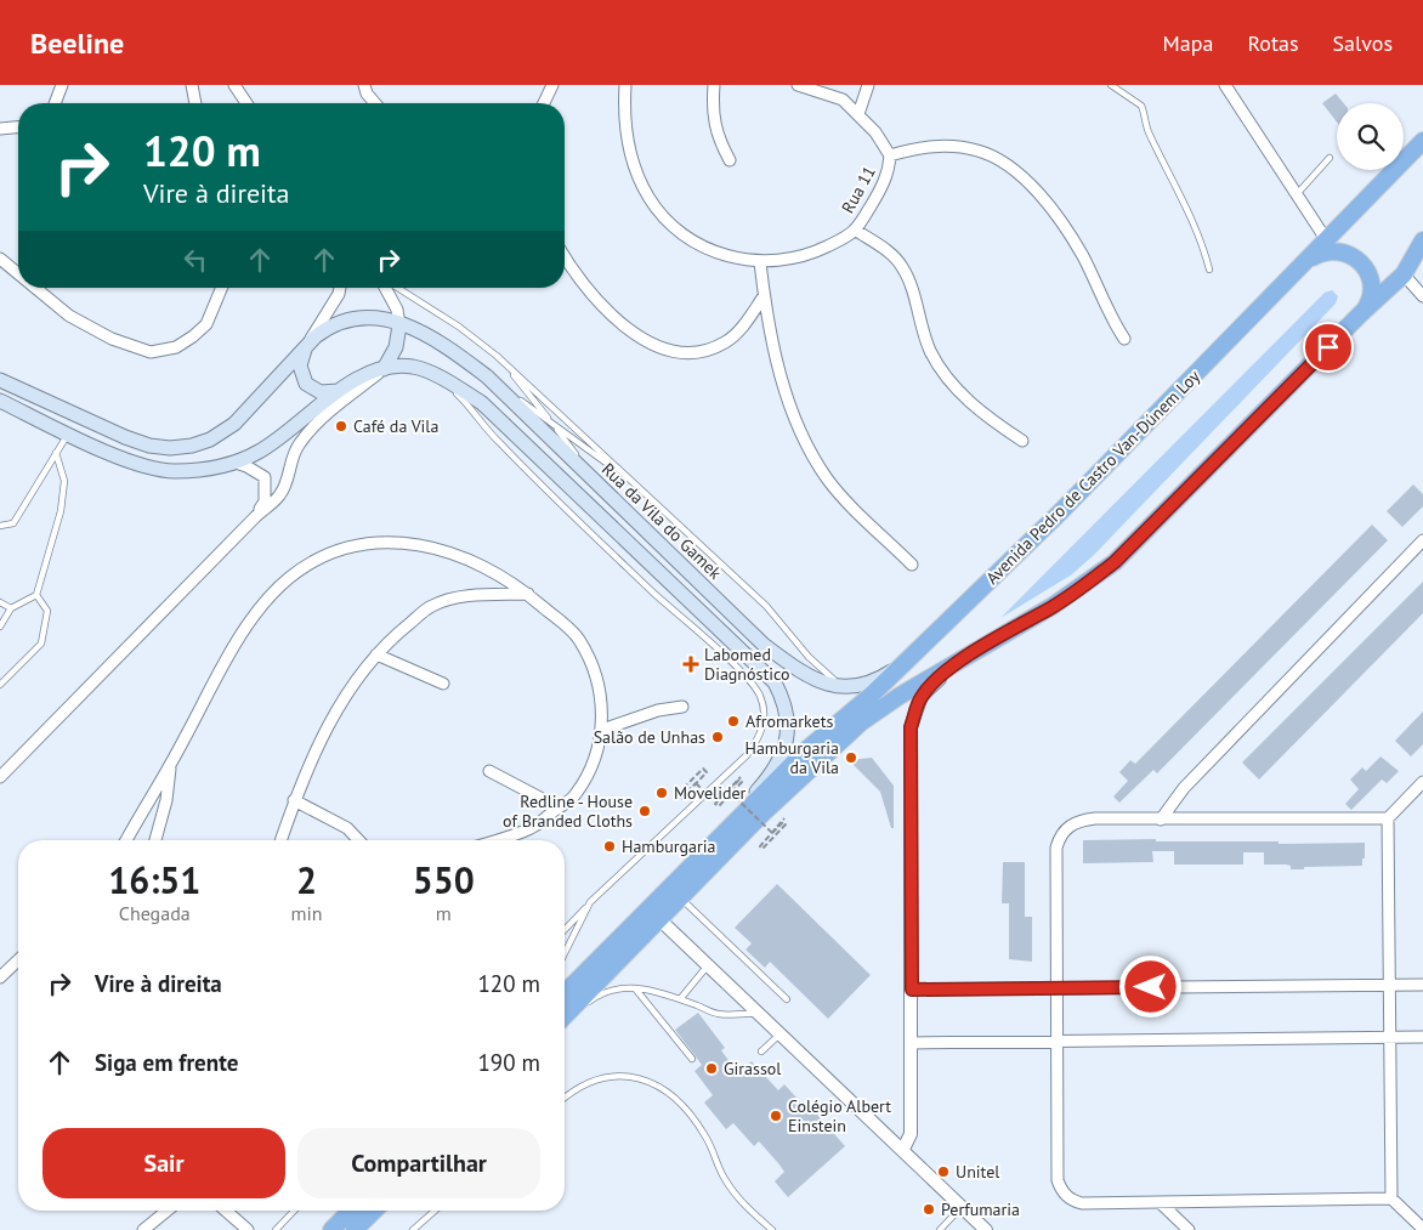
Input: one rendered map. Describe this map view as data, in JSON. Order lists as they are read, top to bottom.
{
  "streets": {
    "highway": ["Avenida Pedro de Castro Van-Dúnem Loy"],
    "main road": ["Rua da Vila do Gamek"],
    "street": ["Rua 11"]
  },
  "crossings": [
    ["Avenida Pedro de Castro Van-Dúnem Loy", "Rua da Vila do Gamek"]
  ],
  "places": {
    "other": [
      "Café da Vila",
      "Afromarkets",
      "Salão de Unhas",
      "Hamburgaria da Vila",
      "Movelider",
      "Redline - House of Branded Cloths",
      "Hamburgaria",
      "Girassol",
      "Colégio Albert Einstein",
      "Unitel",
      "Perfumaria"
    ],
    "health": ["Labomed Diagnóstico"]
  },
  "page": {
    "header": "Beeline",
    "nav": ["Mapa", "Rotas", "Salvos"],
    "turn": ["120 m", "Vire à direita"],
    "eta": [
      "16:51",
      "Chegada",
      "2",
      "min",
      "550",
      "m"
    ],
    "list": [
      {
        "name": "Vire à direita",
        "value": "120 m"
      },
      {
        "name": "Siga em frente",
        "value": "190 m"
      }
    ],
    "buttons": ["Sair", "Compartilhar"]
  }
}
